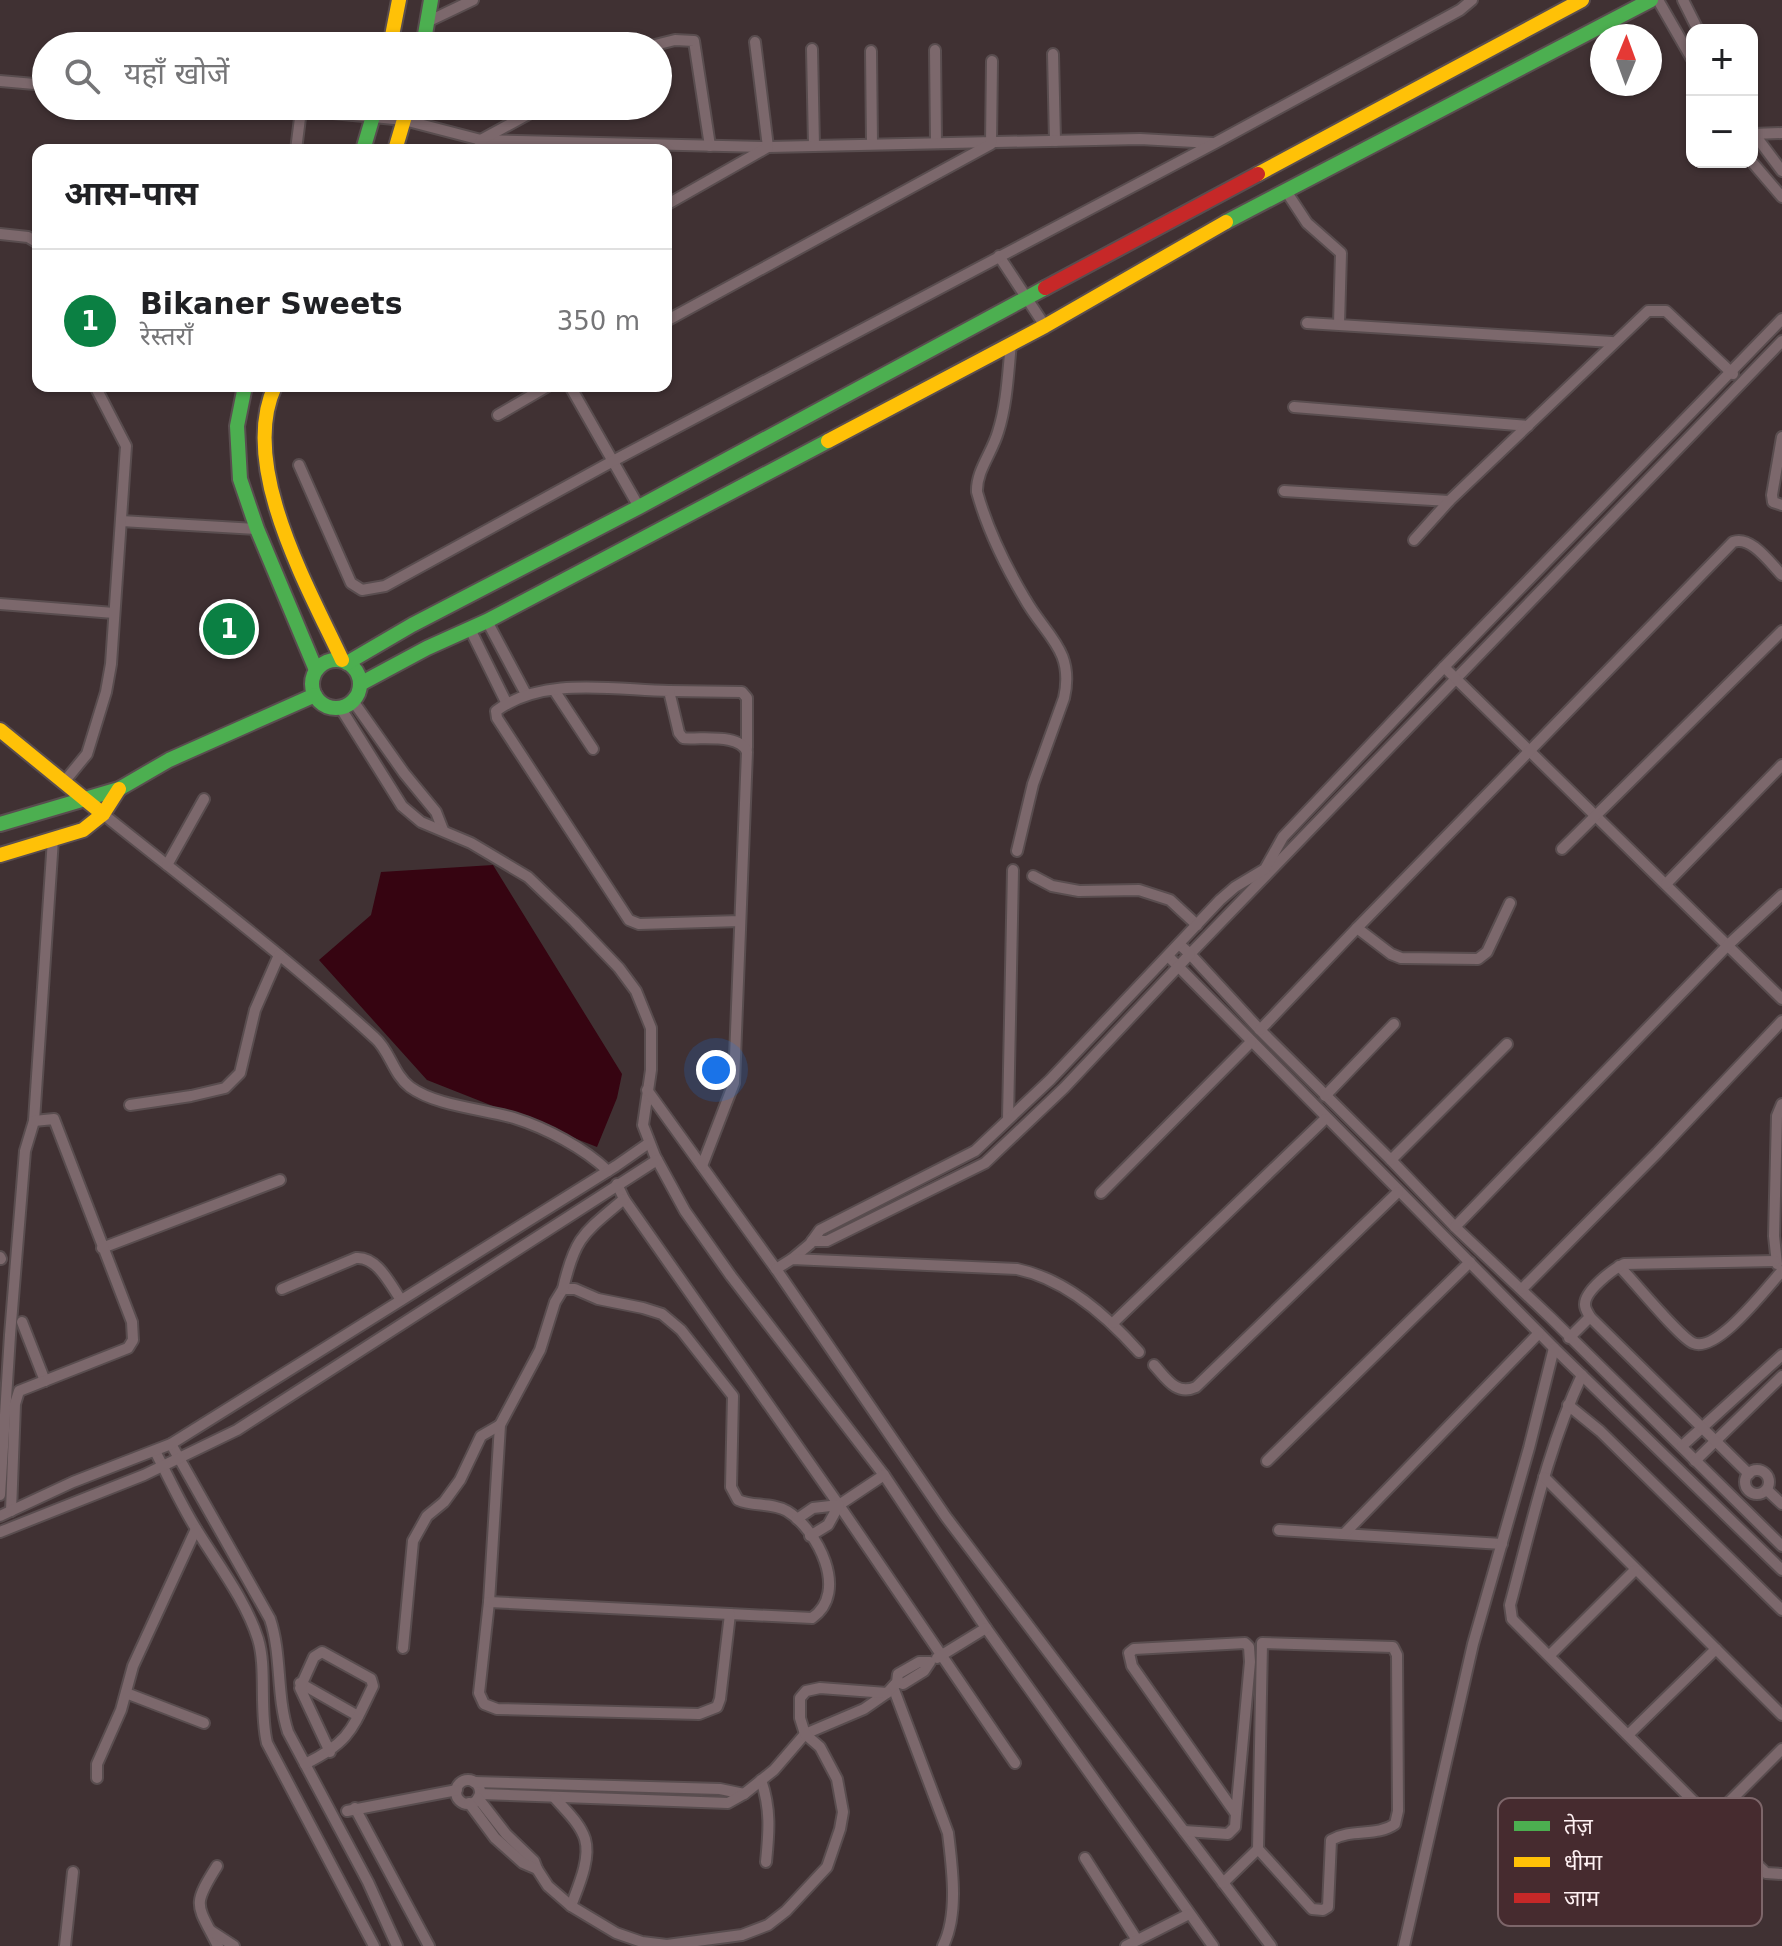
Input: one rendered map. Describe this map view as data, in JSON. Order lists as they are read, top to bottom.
{
  "legend": ["तेज़", "धीमा", "जाम"],
  "north": "top",
  "page": {
    "map_buttons": ["+", "−"],
    "search": "यहाँ खोजें",
    "heading": "आस-पास",
    "list": [
      {
        "mark": "1",
        "name": "Bikaner Sweets",
        "note": "रेस्तराँ",
        "value": "350 m"
      }
    ],
    "pins": "1"
  }
}
